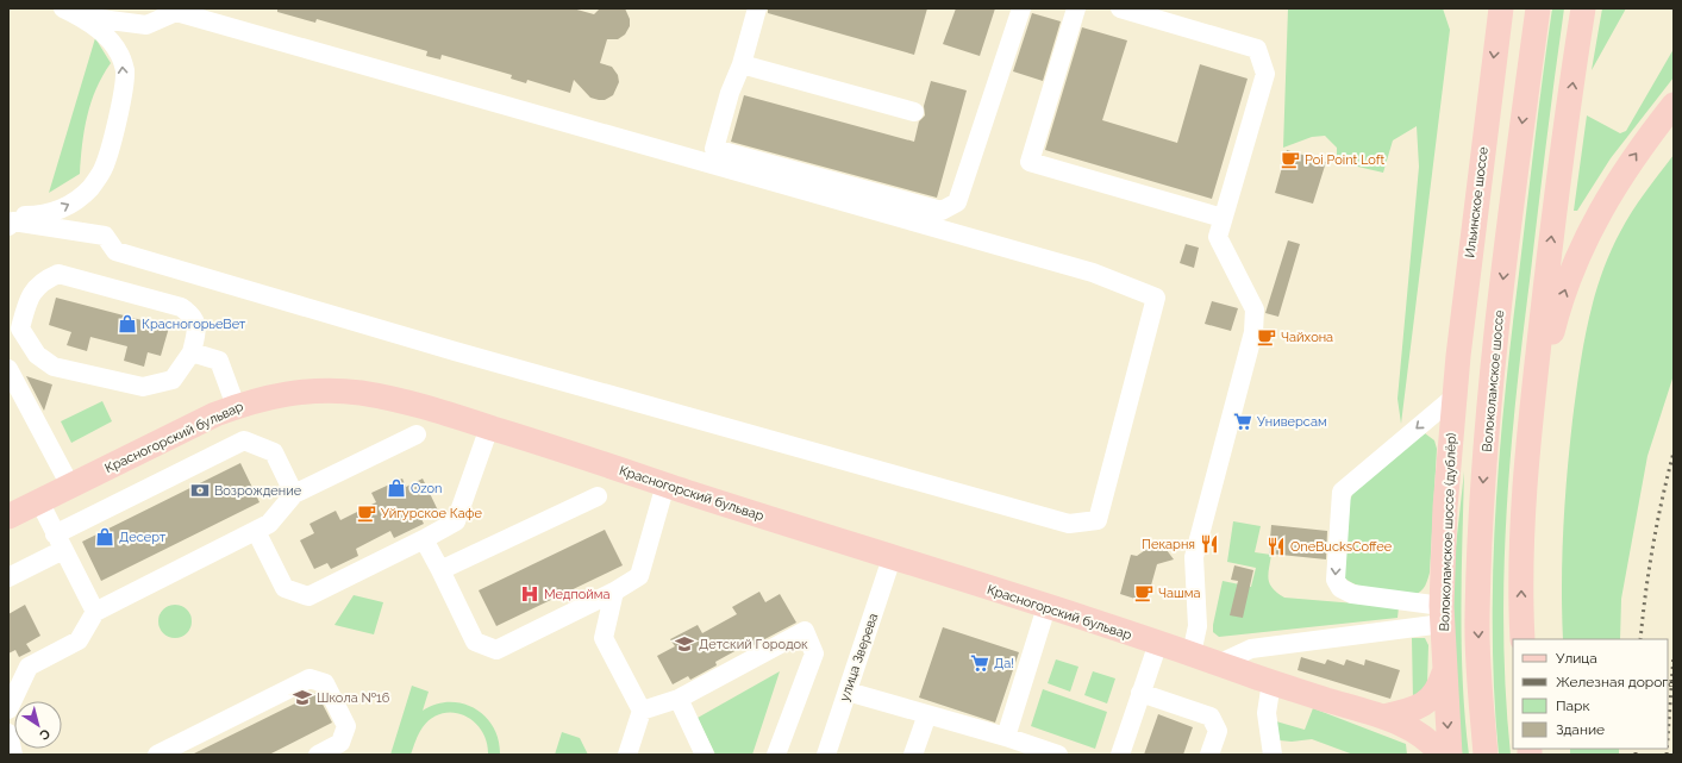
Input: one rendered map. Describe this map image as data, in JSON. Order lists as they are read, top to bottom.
{
  "streets": {
    "main road": [
      "Ильинское шоссе",
      "Волоколамское шоссе",
      "Красногорский бульвар",
      "Волоколамское шоссе (дублёр)"
    ],
    "street": ["улица Зверева"]
  },
  "crossings": [
    ["Ильинское шоссе", "Волоколамское шоссе (дублёр)"],
    ["Красногорский бульвар", "Волоколамское шоссе (дублёр)"],
    ["Красногорский бульвар", "улица Зверева"]
  ],
  "places": {
    "cafe": [
      "Poi Point Loft",
      "Чайхона",
      "Уйгурское Кафе",
      "Чашма"
    ],
    "shop": ["КрасногорьеВет", "Ozon", "Десерт"],
    "supermarket": ["Универсам", "Да!"],
    "bank": ["Возрождение"],
    "restaurant": ["Пекарня", "OneBucksCoffee"],
    "hospital": ["Медпойма"],
    "school or university": ["Детский Городок", "Школа №16"]
  },
  "legend": [
    "Улица",
    "Железная дорога",
    "Парк",
    "Здание"
  ],
  "north": "bottom right"
}
